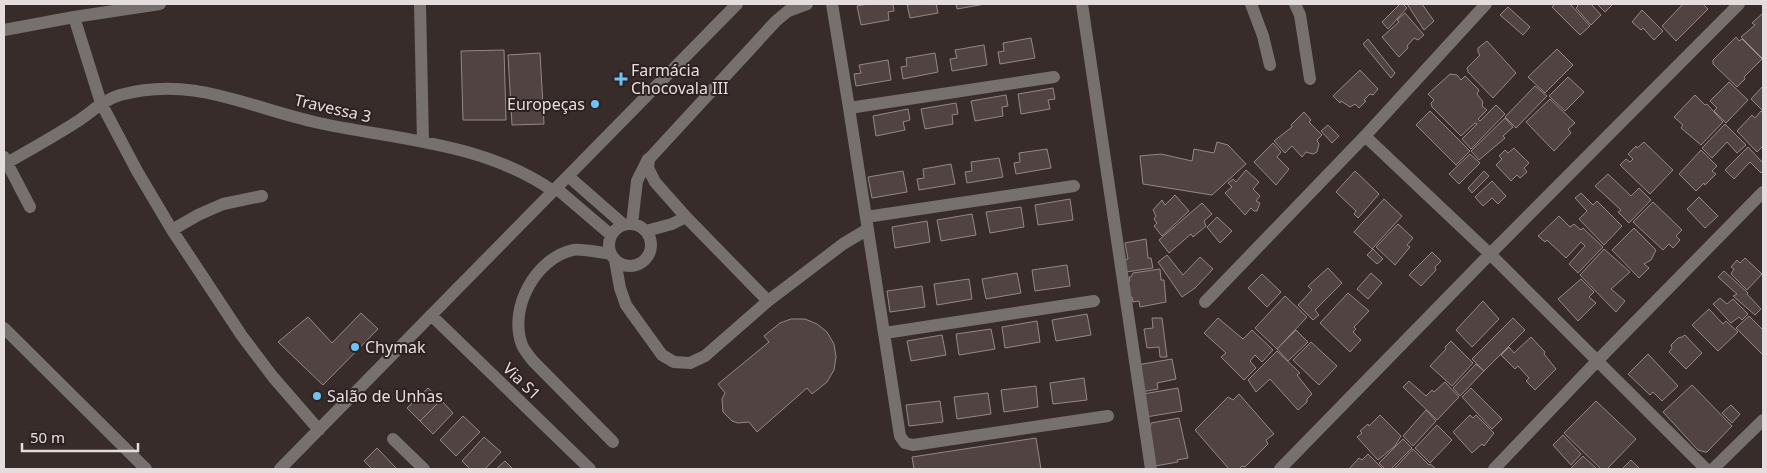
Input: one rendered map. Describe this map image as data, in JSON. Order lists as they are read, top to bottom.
{
  "streets": {
    "street": ["Travessa 3", "Via S1"]
  },
  "places": {
    "health": ["Farmácia Chocovala III"],
    "other": ["Europeças", "Chymak", "Salão de Unhas"]
  },
  "scale_bar": "50 m"
}
